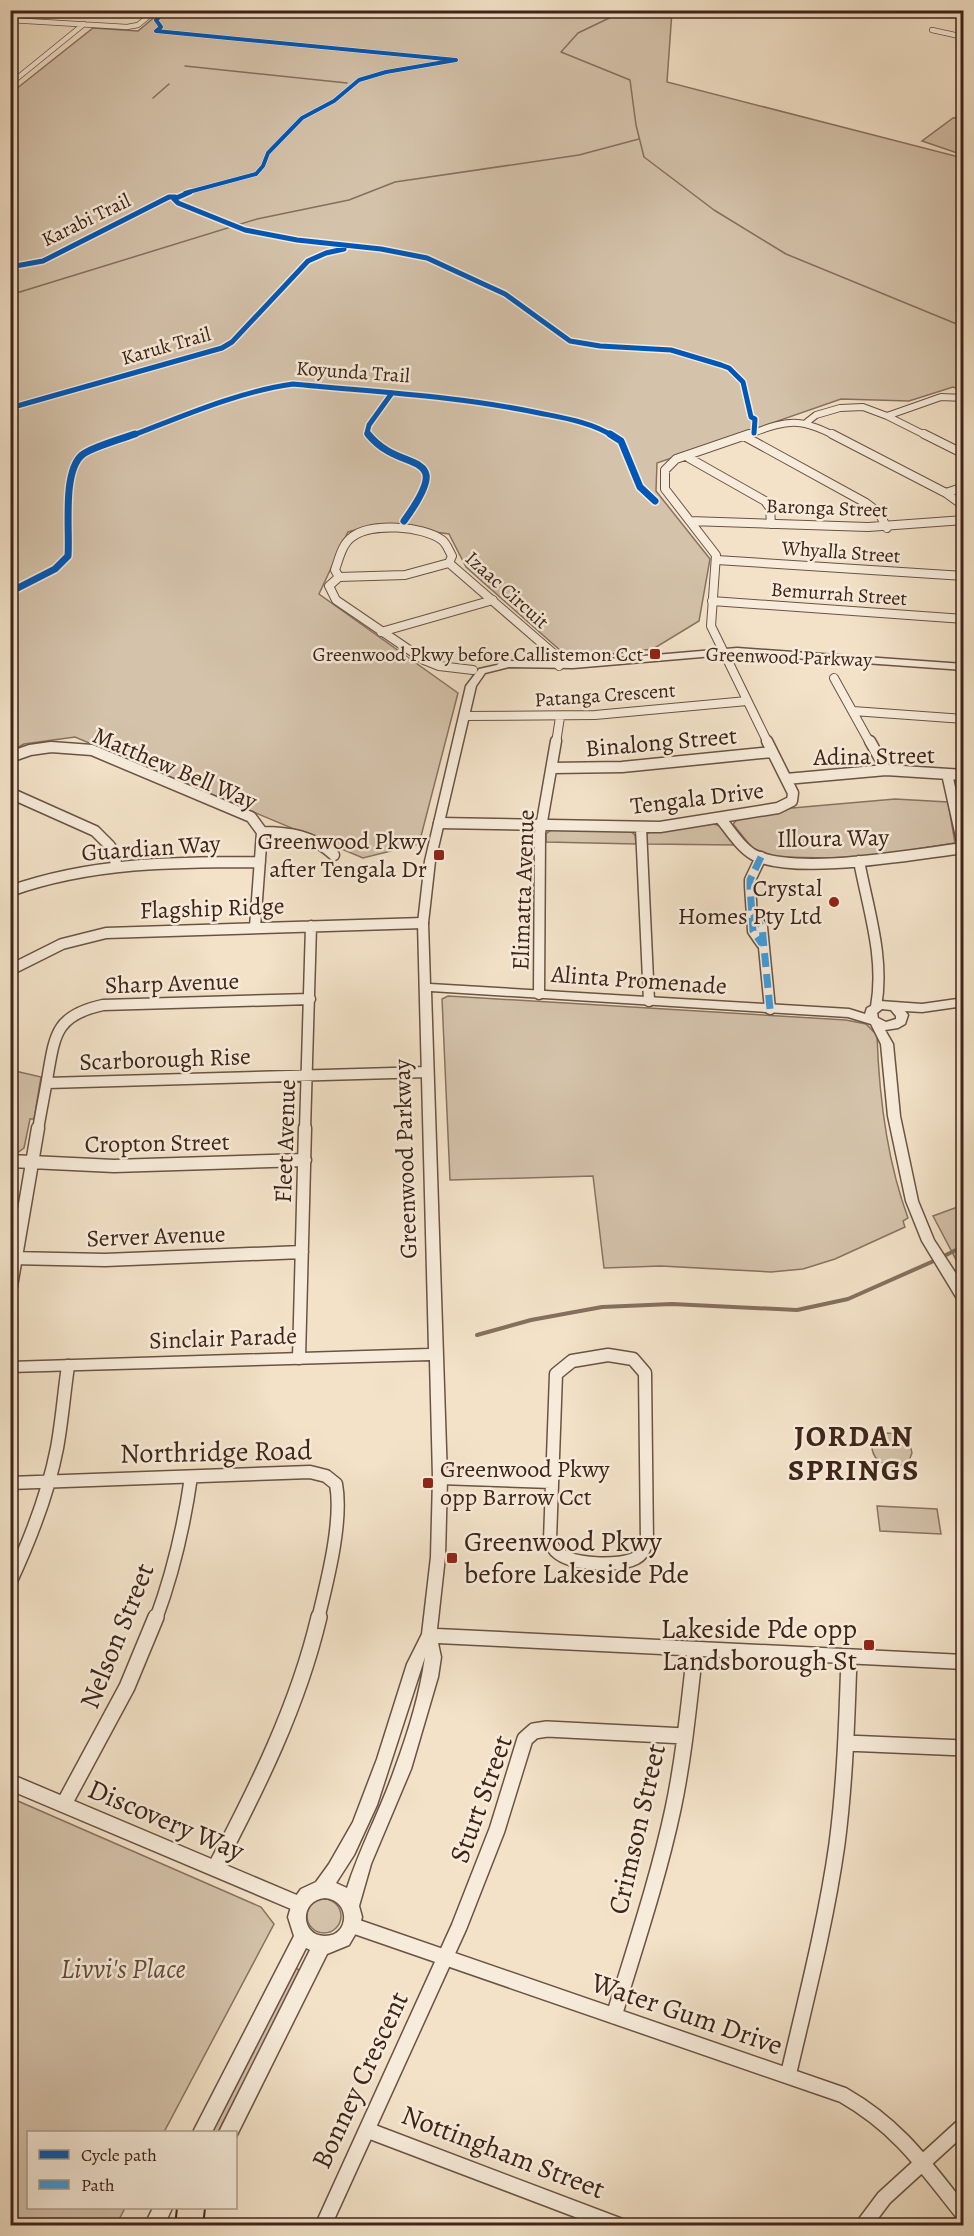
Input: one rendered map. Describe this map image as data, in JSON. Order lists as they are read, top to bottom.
{
  "streets": {
    "street": [
      "Baronga Street",
      "Whyalla Street",
      "Izaac Circuit",
      "Bemurrah Street",
      "Greenwood Parkway",
      "Patanga Crescent",
      "Binalong Street",
      "Adina Street",
      "Matthew Bell Way",
      "Tengala Drive",
      "Illoura Way",
      "Guardian Way",
      "Elimatta Avenue",
      "Flagship Ridge",
      "Alinta Promenade",
      "Sharp Avenue",
      "Scarborough Rise",
      "Fleet Avenue",
      "Cropton Street",
      "Server Avenue",
      "Sinclair Parade",
      "Northridge Road",
      "Nelson Street",
      "Sturt Street",
      "Discovery Way",
      "Crimson Street",
      "Water Gum Drive",
      "Bonney Crescent",
      "Nottingham Street"
    ],
    "cycle path": ["Karabi Trail", "Karuk Trail", "Koyunda Trail"]
  },
  "crossings": [
    ["Whyalla Street", "Tengala Drive"],
    ["Izaac Circuit", "Greenwood Parkway"],
    ["Bemurrah Street", "Tengala Drive"],
    ["Greenwood Parkway", "Patanga Crescent"],
    ["Greenwood Parkway", "Tengala Drive"],
    ["Greenwood Parkway", "Flagship Ridge"],
    ["Greenwood Parkway", "Alinta Promenade"],
    ["Greenwood Parkway", "Scarborough Rise"],
    ["Greenwood Parkway", "Sinclair Parade"],
    ["Greenwood Parkway", "Discovery Way"],
    ["Greenwood Parkway", "Water Gum Drive"],
    ["Patanga Crescent", "Tengala Drive"],
    ["Patanga Crescent", "Elimatta Avenue"],
    ["Binalong Street", "Tengala Drive"],
    ["Binalong Street", "Elimatta Avenue"],
    ["Adina Street", "Tengala Drive"],
    ["Matthew Bell Way", "Guardian Way"],
    ["Matthew Bell Way", "Flagship Ridge"],
    ["Tengala Drive", "Illoura Way"],
    ["Tengala Drive", "Elimatta Avenue"],
    ["Elimatta Avenue", "Alinta Promenade"],
    ["Flagship Ridge", "Fleet Avenue"],
    ["Sharp Avenue", "Scarborough Rise"],
    ["Sharp Avenue", "Fleet Avenue"],
    ["Sharp Avenue", "Cropton Street"],
    ["Sharp Avenue", "Server Avenue"],
    ["Scarborough Rise", "Fleet Avenue"],
    ["Fleet Avenue", "Cropton Street"],
    ["Fleet Avenue", "Server Avenue"],
    ["Fleet Avenue", "Sinclair Parade"],
    ["Northridge Road", "Nelson Street"],
    ["Northridge Road", "Discovery Way"],
    ["Nelson Street", "Discovery Way"],
    ["Sturt Street", "Crimson Street"],
    ["Sturt Street", "Water Gum Drive"],
    ["Sturt Street", "Bonney Crescent"],
    ["Discovery Way", "Water Gum Drive"],
    ["Crimson Street", "Water Gum Drive"],
    ["Water Gum Drive", "Bonney Crescent"],
    ["Bonney Crescent", "Nottingham Street"]
  ],
  "districts": ["JORDAN SPRINGS"],
  "parks": ["Livvi's Place"],
  "places": {
    "transit": [
      "Greenwood Pkwy before Callistemon Cct",
      "Greenwood Pkwy after Tengala Dr",
      "Greenwood Pkwy opp Barrow Cct",
      "Greenwood Pkwy before Lakeside Pde",
      "Lakeside Pde opp Landsborough St"
    ],
    "other": ["Crystal Homes Pty Ltd"]
  },
  "legend": ["Cycle path", "Path"]
}
